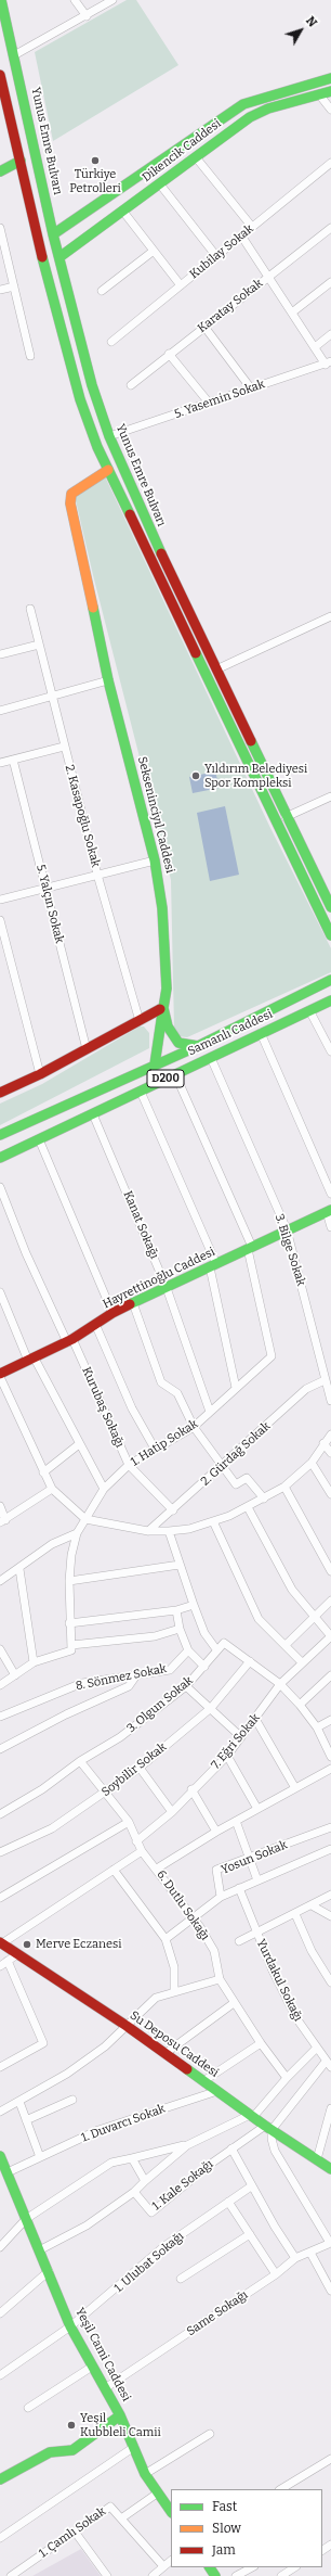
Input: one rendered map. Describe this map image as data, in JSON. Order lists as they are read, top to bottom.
{
  "streets": {
    "main road": [
      "Yunus Emre Bulvarı",
      "Dikencik Caddesi",
      "Sekseninciyıl Caddesi",
      "Samanlı Caddesi",
      "D200",
      "Hayrettinoğlu Caddesi",
      "Su Deposu Caddesi",
      "Yeşil Cami Caddesi"
    ],
    "street": [
      "Kubilay Sokak",
      "Karatay Sokak",
      "5. Yasemin Sokak",
      "2. Kasapoğlu Sokak",
      "5. Yalçın Sokak",
      "Kanat Sokağı",
      "3. Bilge Sokak",
      "Kurubaş Sokağı",
      "1. Hatip Sokak",
      "2. Gürdağ Sokak",
      "8. Sönmez Sokak",
      "3. Olgun Sokak",
      "7. Eğri Sokak",
      "Soybilir Sokak",
      "Yosun Sokak",
      "6. Dutlu Sokağı",
      "Yurdakul Sokağı",
      "1. Duvarcı Sokak",
      "1. Kale Sokağı",
      "1. Ulubat Sokağı",
      "Same Sokağı",
      "1. Çamlı Sokak"
    ]
  },
  "crossings": [
    ["Yunus Emre Bulvarı", "Dikencik Caddesi"],
    ["Yunus Emre Bulvarı", "5. Yasemin Sokak"],
    ["Yunus Emre Bulvarı", "Sekseninciyıl Caddesi"],
    ["Sekseninciyıl Caddesi", "Samanlı Caddesi"],
    ["Samanlı Caddesi", "Kanat Sokağı"],
    ["Samanlı Caddesi", "3. Bilge Sokak"],
    ["Kanat Sokağı", "Hayrettinoğlu Caddesi"],
    ["Kanat Sokağı", "1. Hatip Sokak"],
    ["3. Bilge Sokak", "Hayrettinoğlu Caddesi"],
    ["3. Bilge Sokak", "2. Gürdağ Sokak"],
    ["Hayrettinoğlu Caddesi", "Kurubaş Sokağı"],
    ["Hayrettinoğlu Caddesi", "1. Hatip Sokak"],
    ["Kurubaş Sokağı", "1. Hatip Sokak"],
    ["Kurubaş Sokağı", "2. Gürdağ Sokak"],
    ["3. Olgun Sokak", "6. Dutlu Sokağı"],
    ["7. Eğri Sokak", "6. Dutlu Sokağı"],
    ["Soybilir Sokak", "6. Dutlu Sokağı"],
    ["Yurdakul Sokağı", "1. Kale Sokağı"],
    ["Su Deposu Caddesi", "1. Duvarcı Sokak"],
    ["Su Deposu Caddesi", "1. Kale Sokağı"],
    ["1. Duvarcı Sokak", "Yeşil Cami Caddesi"],
    ["1. Ulubat Sokağı", "Yeşil Cami Caddesi"],
    ["Same Sokağı", "Yeşil Cami Caddesi"]
  ],
  "places": [
    "Türkiye Petrolleri",
    "Yıldırım Belediyesi Spor Kompleksi",
    "Merve Eczanesi",
    "Yeşil Kubbleli Camii"
  ],
  "legend": ["Fast", "Slow", "Jam"],
  "north": "top right"
}
